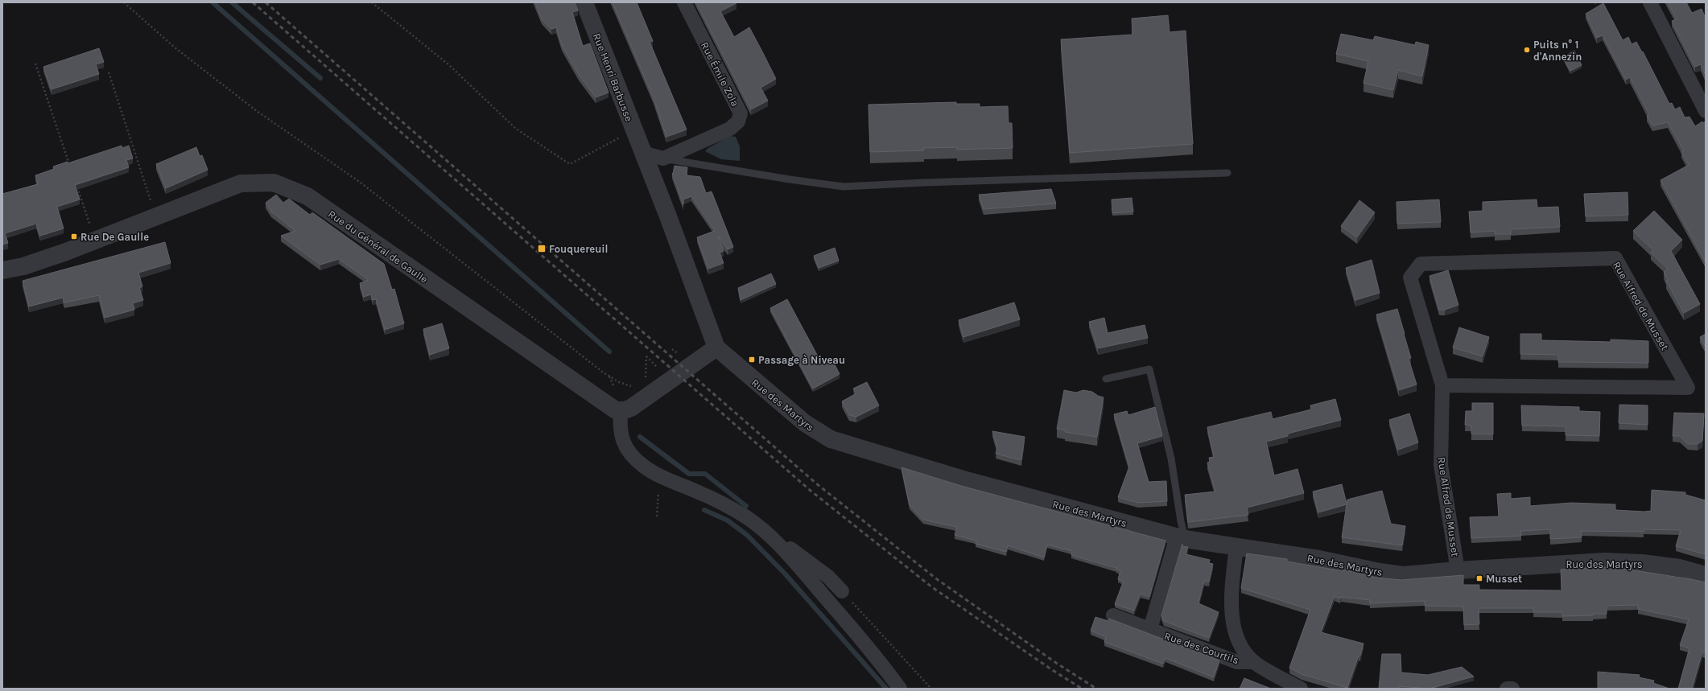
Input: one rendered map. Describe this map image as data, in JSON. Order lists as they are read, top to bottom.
{
  "streets": {
    "street": [
      "Rue Émile Zola",
      "Rue Henri Barbusse",
      "Rue du Général de Gaulle",
      "Rue Alfred de Musset",
      "Rue des Martyrs",
      "Rue des Courtils"
    ]
  },
  "crossings": [
    ["Rue Henri Barbusse", "Rue des Martyrs"],
    ["Rue Alfred de Musset", "Rue des Martyrs"],
    ["Rue des Martyrs", "Rue des Courtils"]
  ],
  "places": {
    "other": ["Puits n° 1 d'Annezin"],
    "transit": [
      "Rue De Gaulle",
      "Fouquereuil",
      "Passage à Niveau",
      "Musset"
    ]
  }
}
